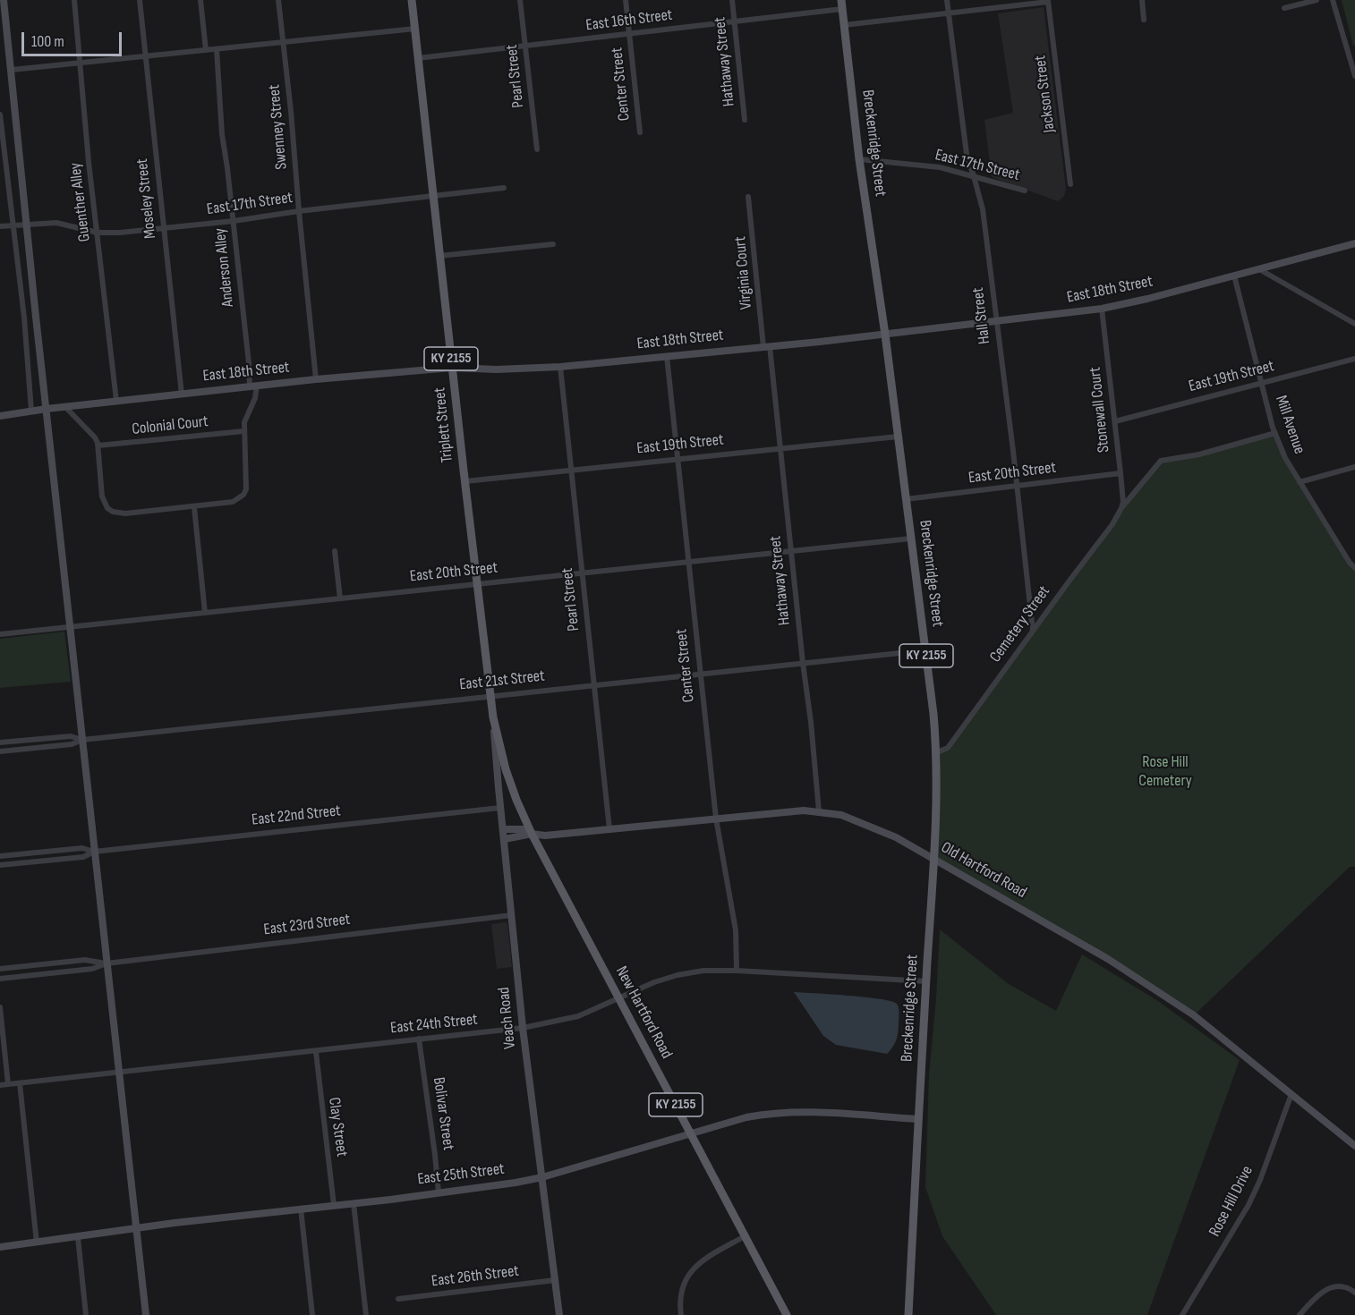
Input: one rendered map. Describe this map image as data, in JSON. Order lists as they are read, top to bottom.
{
  "streets": {
    "main road": [
      "Breckenridge Street",
      "KY 2155",
      "Triplett Street",
      "New Hartford Road"
    ],
    "street": [
      "East 16th Street",
      "Hathaway Street",
      "Pearl Street",
      "Center Street",
      "Jackson Street",
      "Swenney Street",
      "East 17th Street",
      "Moseley Street",
      "Guenther Alley",
      "Anderson Alley",
      "Virginia Court",
      "East 18th Street",
      "Hall Street",
      "East 19th Street",
      "Stonewall Court",
      "Mill Avenue",
      "Colonial Court",
      "East 20th Street",
      "Cemetery Street",
      "East 21st Street",
      "East 22nd Street",
      "Old Hartford Road",
      "East 23rd Street",
      "Veach Road",
      "East 24th Street",
      "Bolivar Street",
      "Clay Street",
      "East 25th Street",
      "Rose Hill Drive",
      "East 26th Street"
    ]
  },
  "crossings": [
    ["East 16th Street", "Hathaway Street"],
    ["East 16th Street", "Pearl Street"],
    ["East 16th Street", "Center Street"],
    ["East 16th Street", "Breckenridge Street"],
    ["East 16th Street", "Triplett Street"],
    ["Hathaway Street", "Virginia Court"],
    ["Hathaway Street", "East 18th Street"],
    ["Hathaway Street", "East 19th Street"],
    ["Hathaway Street", "East 20th Street"],
    ["Hathaway Street", "East 21st Street"],
    ["Hathaway Street", "Old Hartford Road"],
    ["Pearl Street", "East 18th Street"],
    ["Pearl Street", "East 19th Street"],
    ["Pearl Street", "East 20th Street"],
    ["Pearl Street", "East 21st Street"],
    ["Pearl Street", "Old Hartford Road"],
    ["Center Street", "East 18th Street"],
    ["Center Street", "East 19th Street"],
    ["Center Street", "East 20th Street"],
    ["Center Street", "East 21st Street"],
    ["Center Street", "Old Hartford Road"],
    ["Center Street", "East 24th Street"],
    ["Swenney Street", "East 17th Street"],
    ["Swenney Street", "East 18th Street"],
    ["Breckenridge Street", "East 17th Street"],
    ["Breckenridge Street", "East 18th Street"],
    ["Breckenridge Street", "East 19th Street"],
    ["Breckenridge Street", "East 20th Street"],
    ["Breckenridge Street", "Cemetery Street"],
    ["Breckenridge Street", "East 21st Street"],
    ["Breckenridge Street", "Old Hartford Road"],
    ["Breckenridge Street", "East 24th Street"],
    ["Breckenridge Street", "East 25th Street"],
    ["East 17th Street", "Moseley Street"],
    ["East 17th Street", "Guenther Alley"],
    ["East 17th Street", "Anderson Alley"],
    ["East 17th Street", "Hall Street"],
    ["East 17th Street", "Triplett Street"],
    ["Moseley Street", "East 18th Street"],
    ["Guenther Alley", "East 18th Street"],
    ["Anderson Alley", "East 18th Street"],
    ["Virginia Court", "East 18th Street"],
    ["East 18th Street", "Hall Street"],
    ["East 18th Street", "Stonewall Court"],
    ["East 18th Street", "Triplett Street"],
    ["East 18th Street", "Mill Avenue"],
    ["Hall Street", "East 20th Street"],
    ["Hall Street", "Cemetery Street"],
    ["East 19th Street", "Stonewall Court"],
    ["East 19th Street", "Triplett Street"],
    ["East 19th Street", "Mill Avenue"],
    ["Stonewall Court", "East 20th Street"],
    ["Stonewall Court", "Cemetery Street"],
    ["Triplett Street", "East 20th Street"],
    ["Triplett Street", "East 21st Street"],
    ["Triplett Street", "New Hartford Road"],
    ["Triplett Street", "Veach Road"],
    ["Mill Avenue", "Cemetery Street"],
    ["East 22nd Street", "Veach Road"],
    ["Old Hartford Road", "New Hartford Road"],
    ["Old Hartford Road", "Rose Hill Drive"],
    ["East 23rd Street", "Veach Road"],
    ["New Hartford Road", "Veach Road"],
    ["New Hartford Road", "East 24th Street"],
    ["New Hartford Road", "East 25th Street"],
    ["Veach Road", "East 24th Street"],
    ["Veach Road", "East 25th Street"],
    ["Veach Road", "East 26th Street"],
    ["East 24th Street", "Bolivar Street"],
    ["East 24th Street", "Clay Street"],
    ["Bolivar Street", "East 25th Street"],
    ["Clay Street", "East 25th Street"]
  ],
  "parks": ["Rose Hill Cemetery"],
  "scale_bar": "100 m"
}
